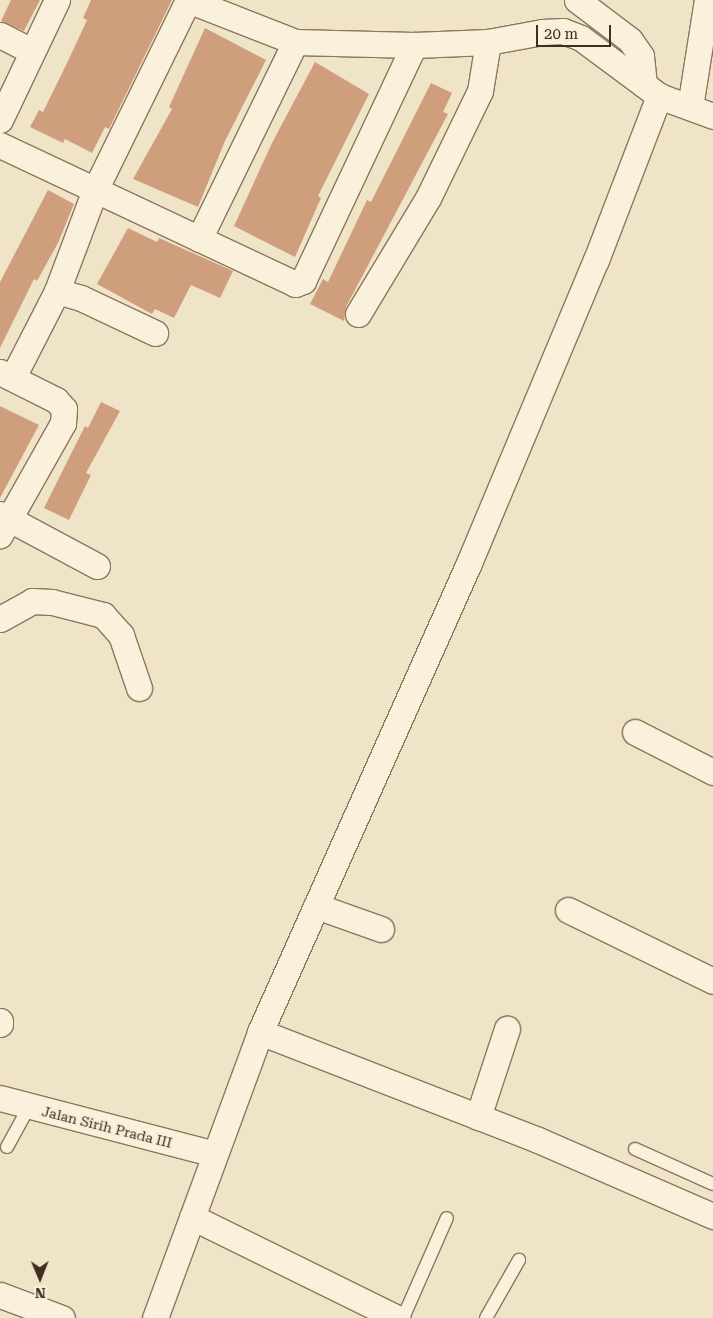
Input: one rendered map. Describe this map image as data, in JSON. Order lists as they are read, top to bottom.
{
  "streets": {
    "street": ["Jalan Sirih Prada III"]
  },
  "scale_bar": "20 m",
  "north": "bottom"
}
